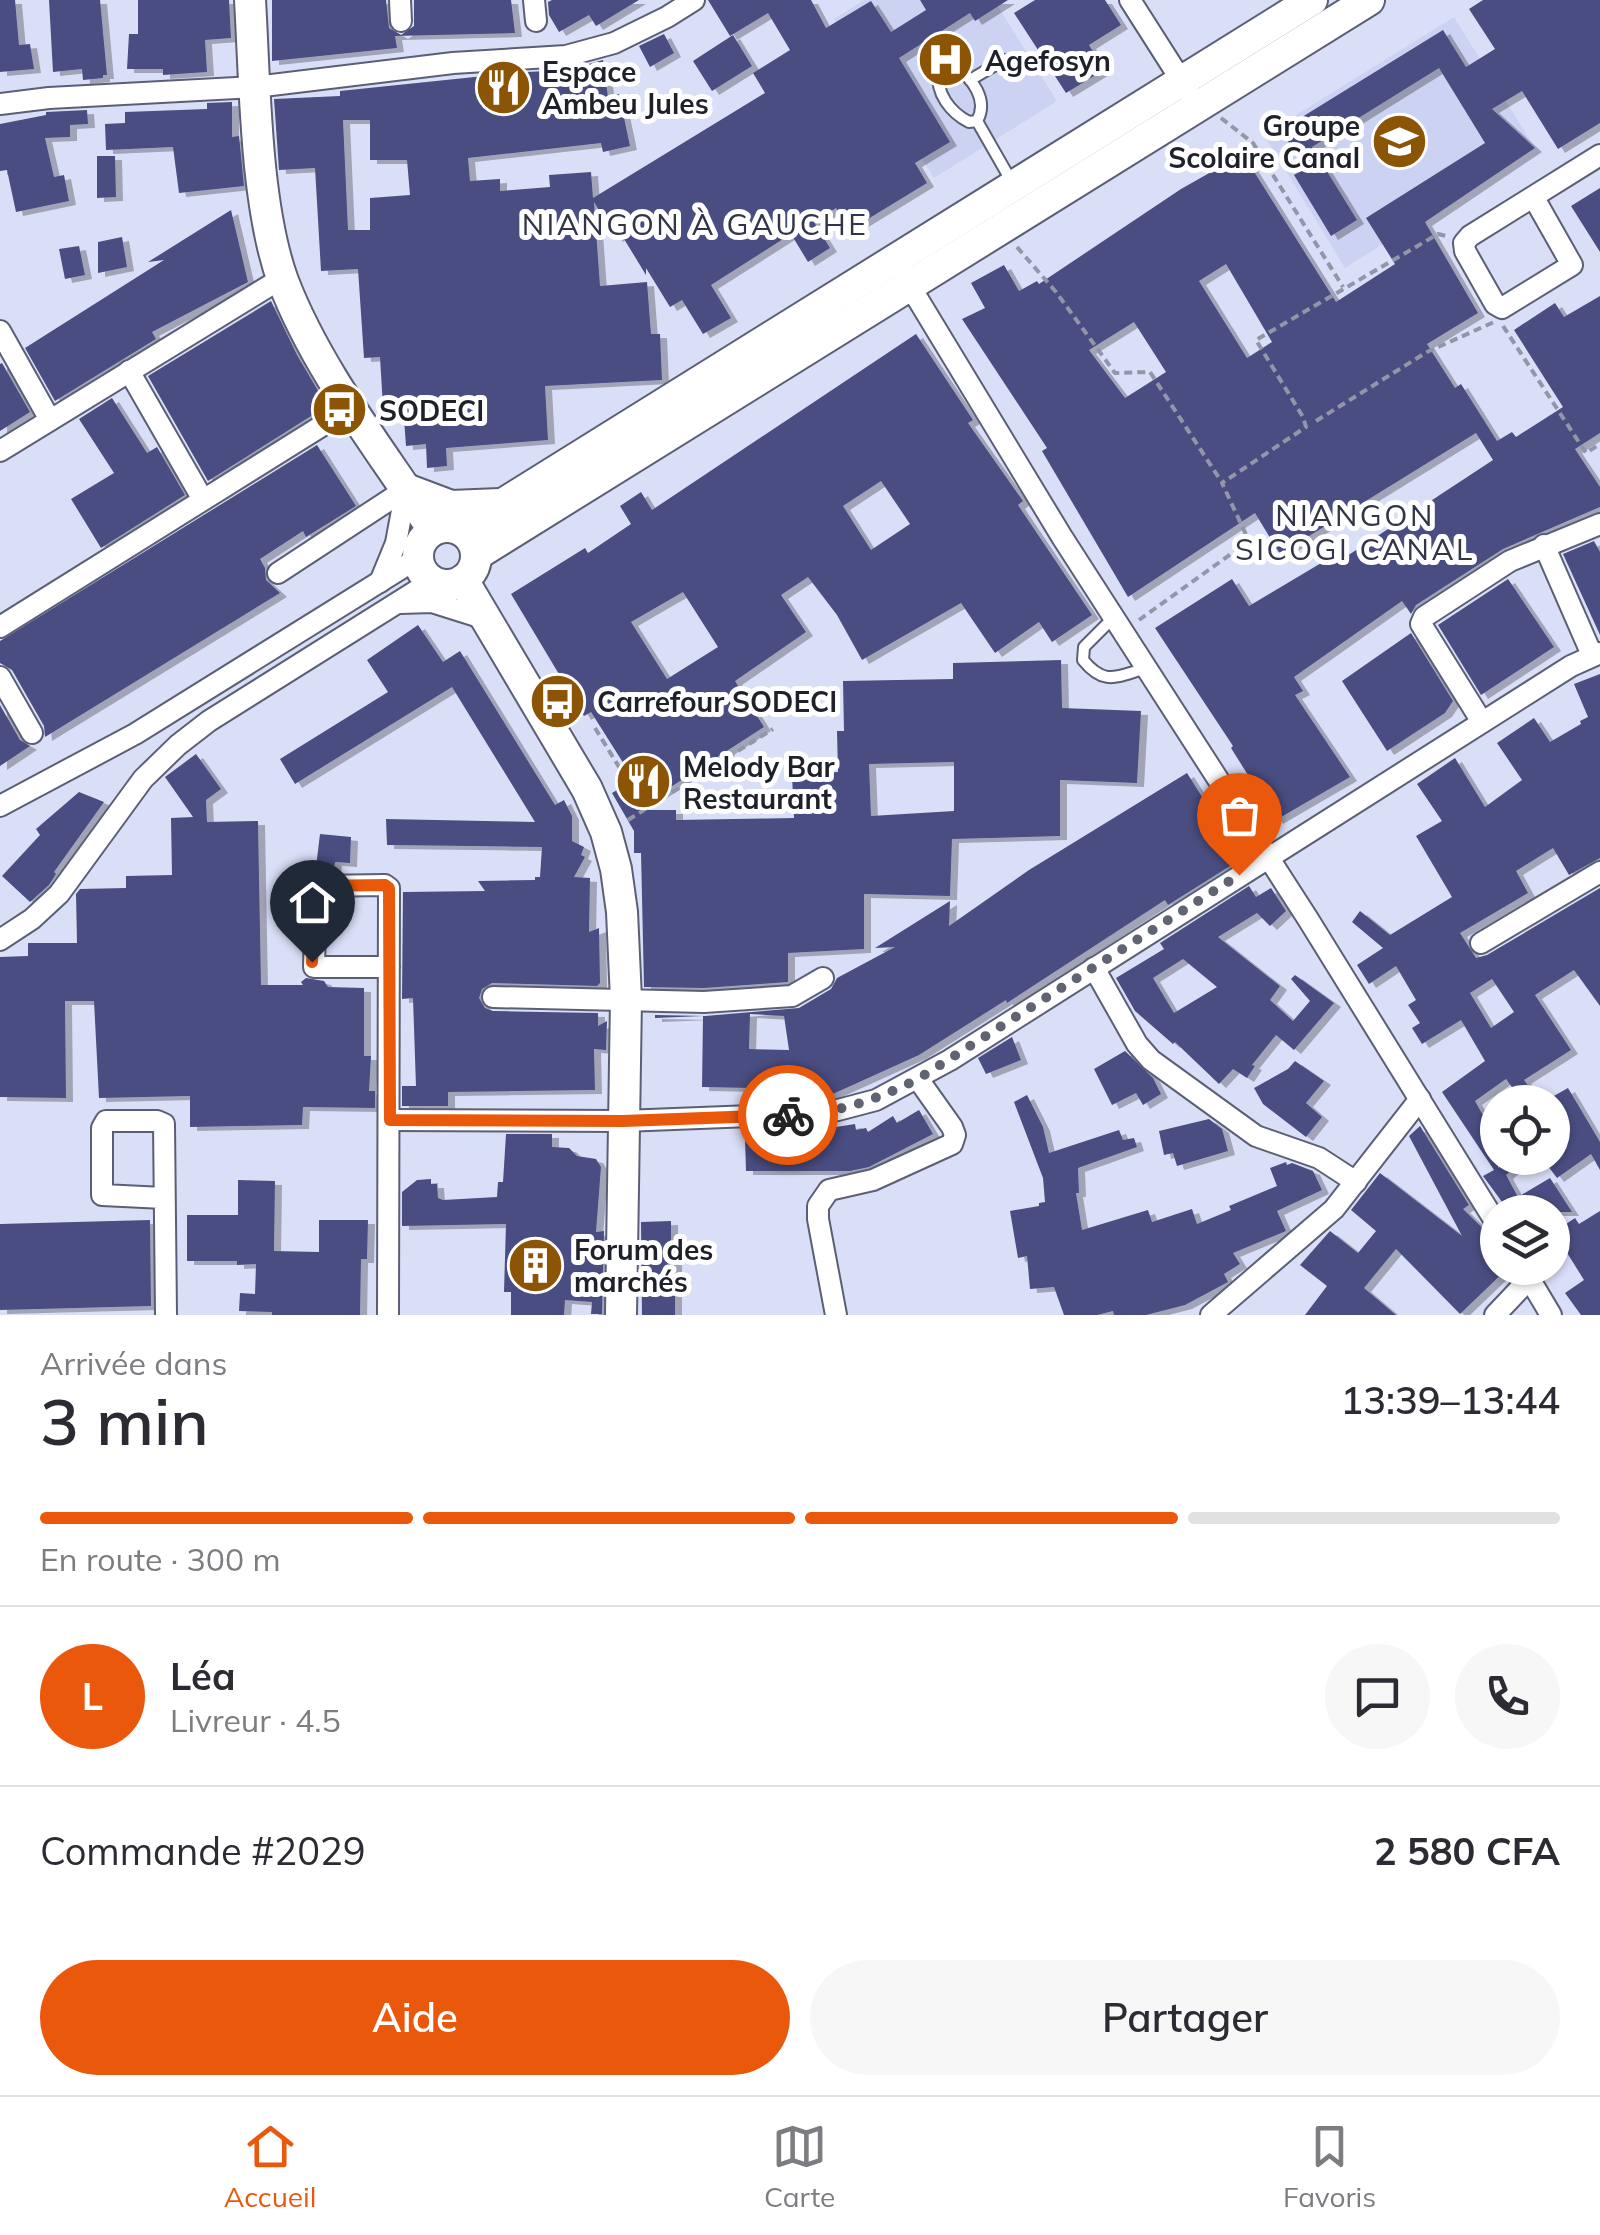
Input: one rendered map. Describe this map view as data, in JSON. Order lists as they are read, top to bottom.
{
  "districts": ["NIANGON À GAUCHE", "NIANGON SICOGI CANAL"],
  "places": {
    "hospital": ["Agefosyn"],
    "restaurant": ["Espace Ambeu Jules", "Melody Bar Restaurant"],
    "school or university": ["Groupe Scolaire Canal"],
    "bus stop": ["SODECI", "Carrefour SODECI"],
    "building": ["Forum des marchés"]
  },
  "page": {
    "heading": ["3 min", "Arrivée dans", "13:39–13:44"],
    "panel": [
      "Léa",
      "Livreur · 4.5",
      "Commande #2029",
      "2 580 CFA"
    ],
    "bar": "En route · 300 m",
    "round": "L",
    "buttons": ["Aide", "Partager"],
    "tabs": ["Accueil", "Carte", "Favoris"]
  }
}
